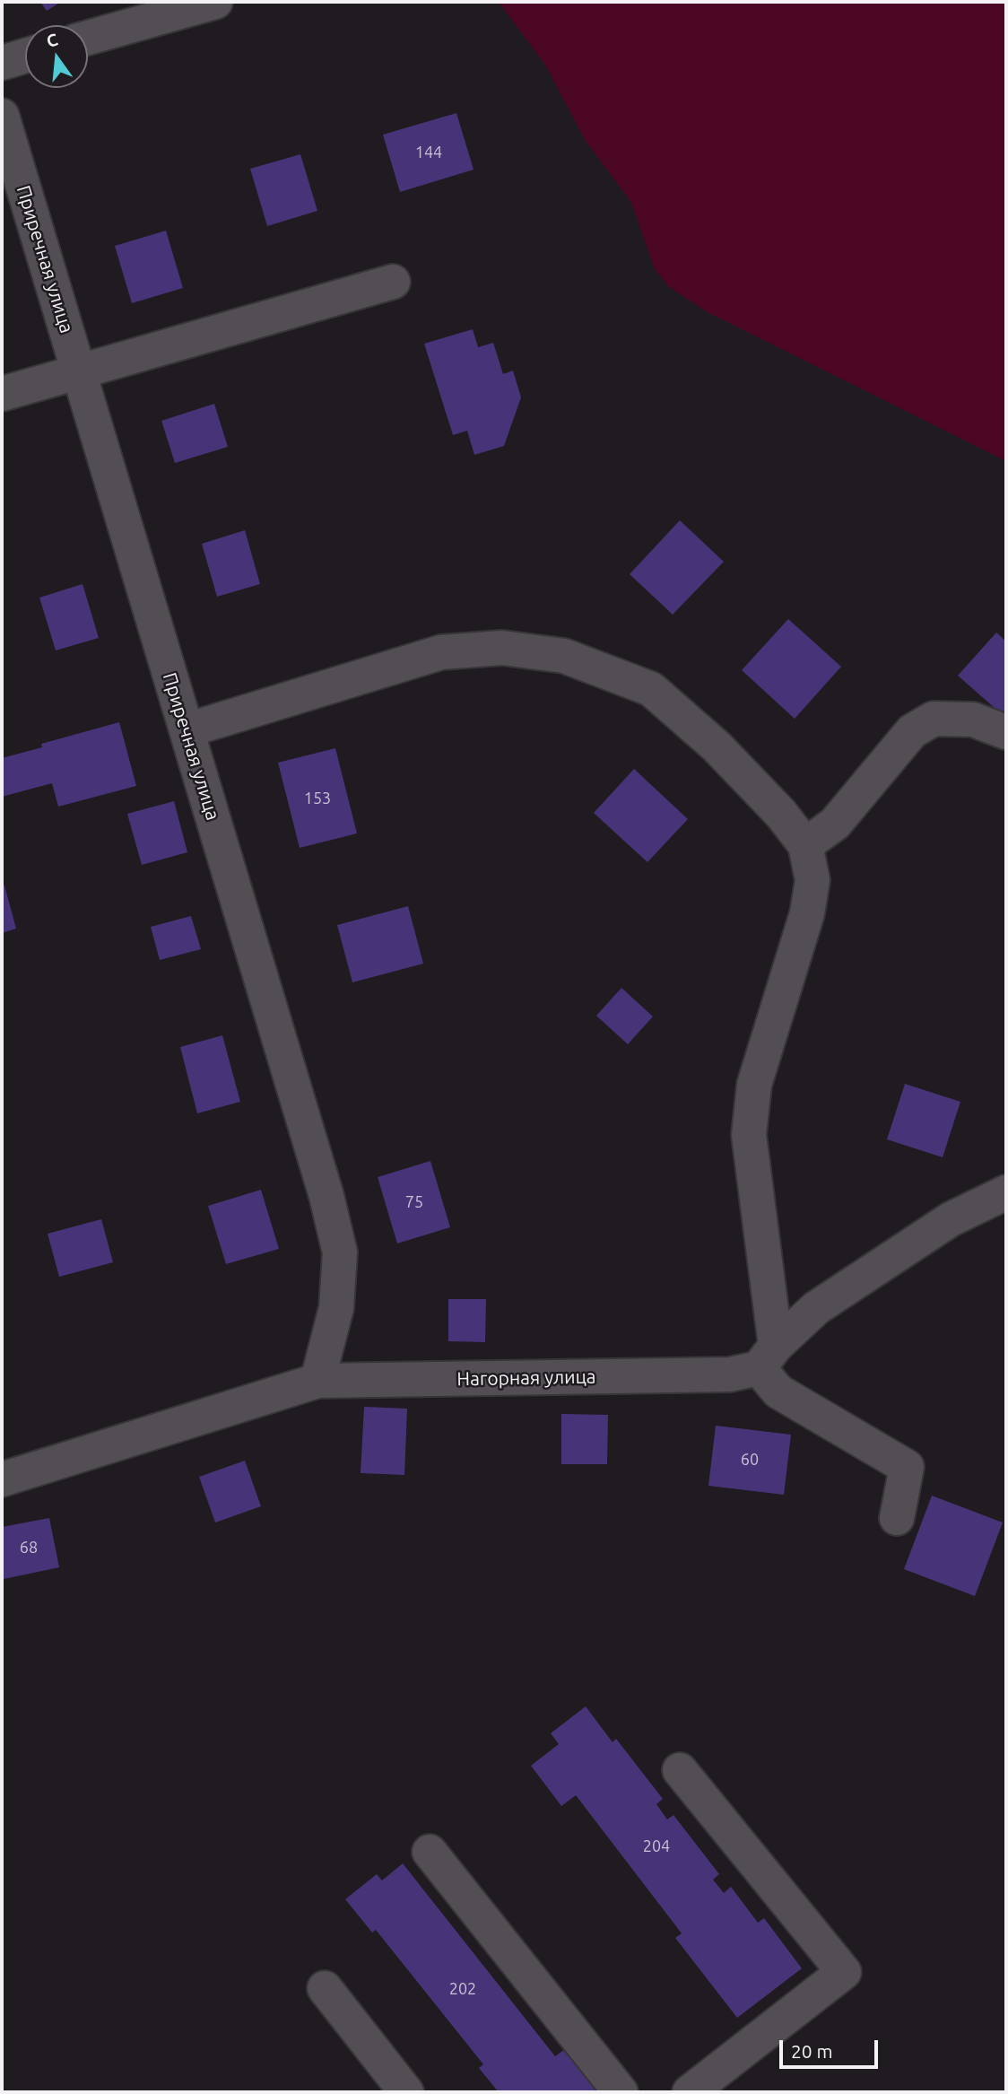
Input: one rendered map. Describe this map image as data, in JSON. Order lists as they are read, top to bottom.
{
  "streets": {
    "street": ["Приречная улица", "Нагорная улица"]
  },
  "crossings": [
    ["Приречная улица", "Нагорная улица"]
  ],
  "house_numbers": [
    "144",
    "153",
    "75",
    "60",
    "68",
    "204",
    "202"
  ],
  "scale_bar": "20 m",
  "north": "top"
}
